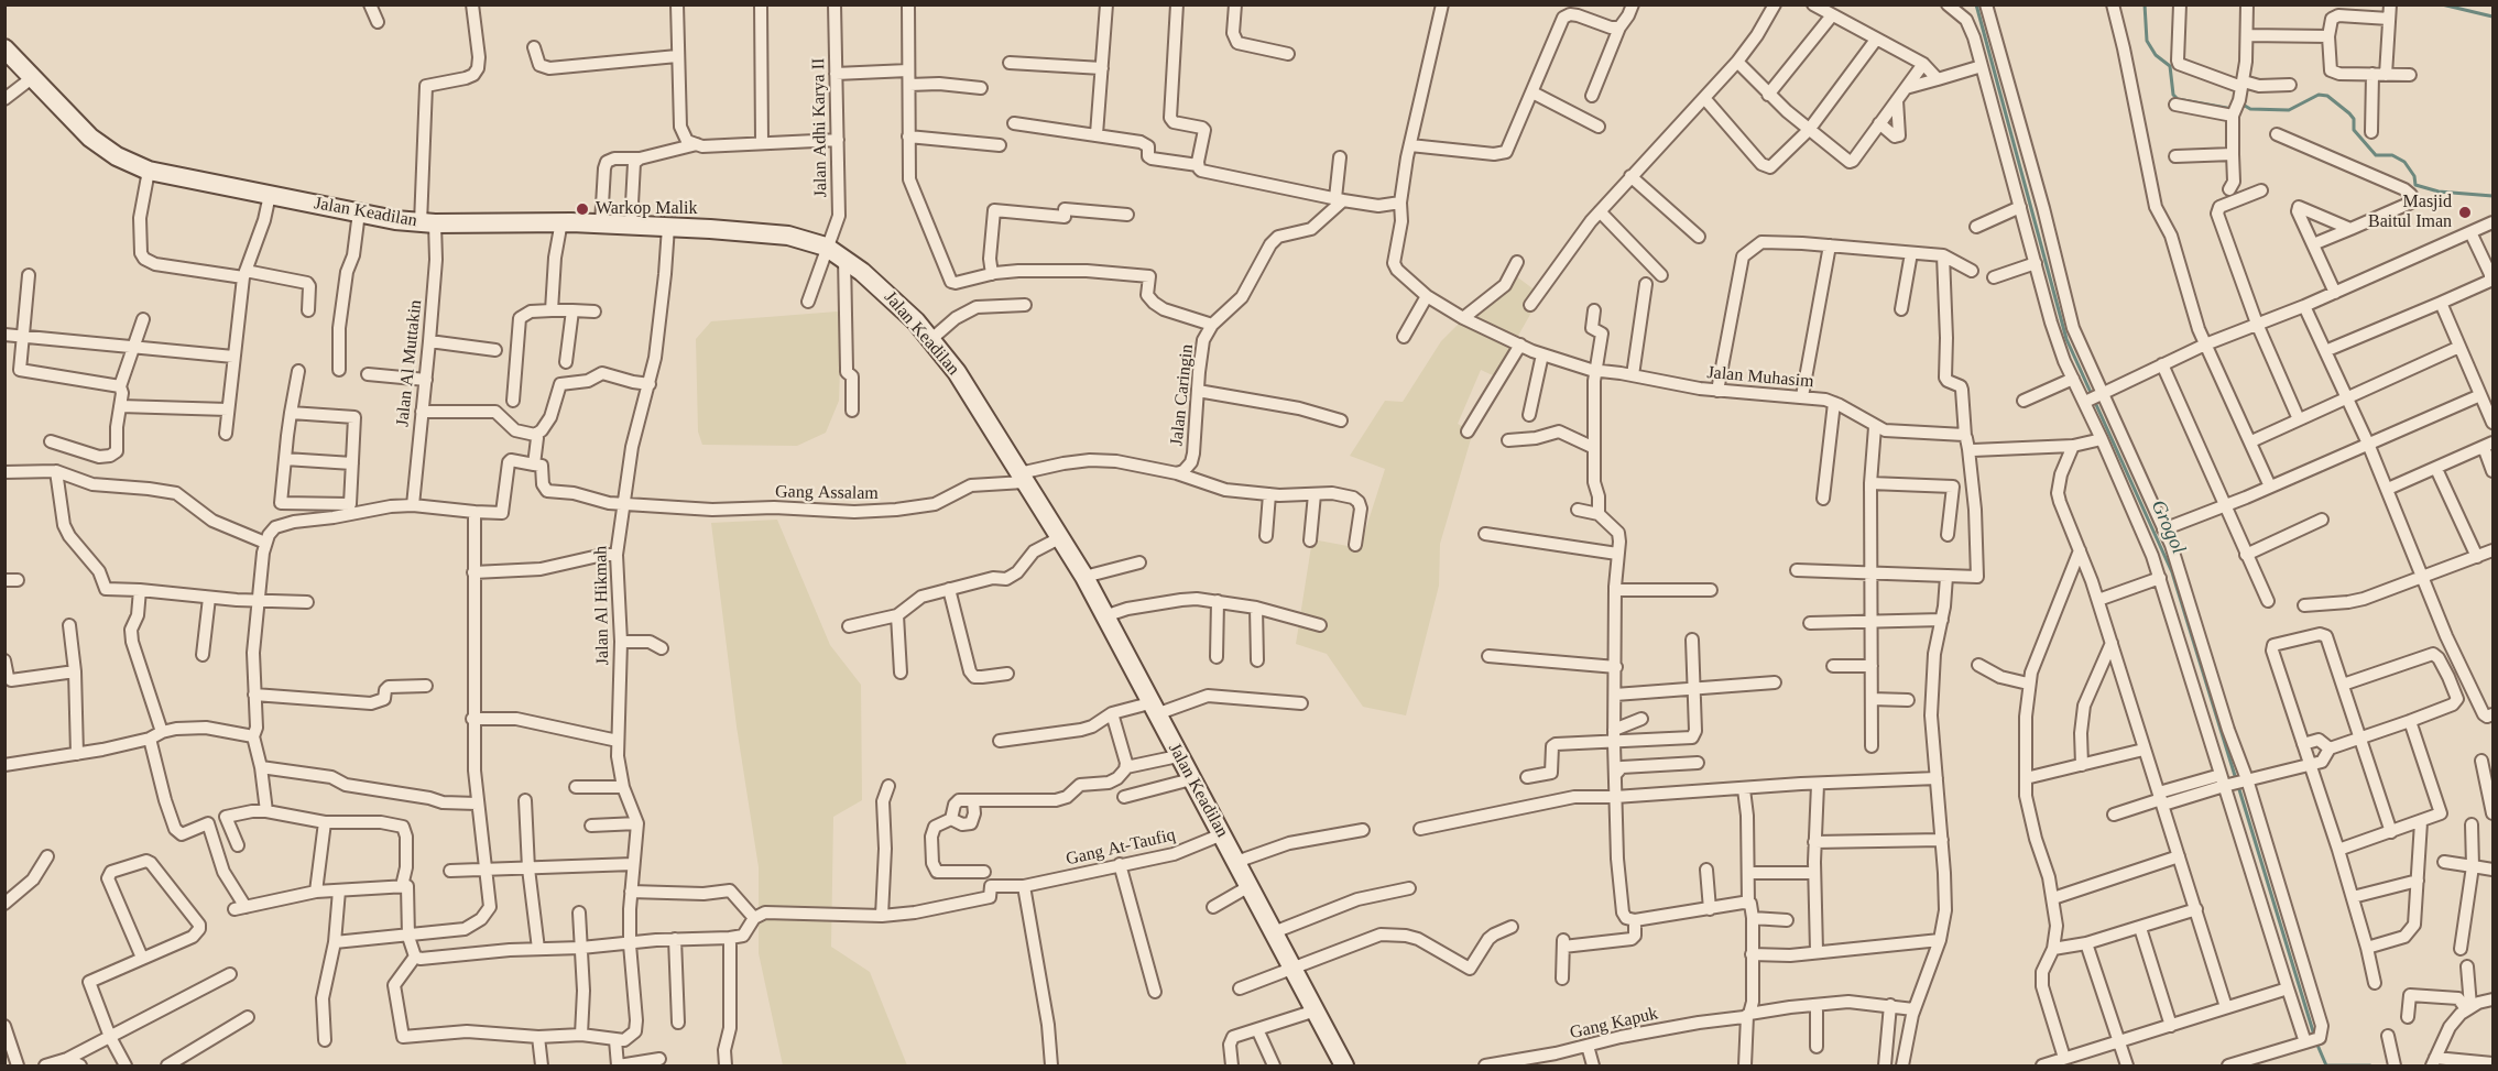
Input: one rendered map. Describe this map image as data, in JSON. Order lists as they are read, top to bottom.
{
  "streets": {
    "main road": ["Jalan Keadilan"],
    "street": [
      "Jalan Adhi Karya II",
      "Jalan Al Muttakin",
      "Jalan Muhasim",
      "Jalan Caringin",
      "Gang Assalam",
      "Jalan Al Hikmah",
      "Gang At-Taufiq",
      "Gang Kapuk"
    ]
  },
  "crossings": [
    ["Jalan Adhi Karya II", "Jalan Keadilan"],
    ["Jalan Keadilan", "Jalan Al Muttakin"],
    ["Jalan Keadilan", "Jalan Caringin"],
    ["Jalan Keadilan", "Gang Assalam"],
    ["Jalan Keadilan", "Jalan Al Hikmah"],
    ["Jalan Keadilan", "Gang At-Taufiq"],
    ["Jalan Caringin", "Gang Assalam"],
    ["Gang Assalam", "Jalan Al Hikmah"]
  ],
  "water": ["Grogol"],
  "places": ["Warkop Malik", "Masjid Baitul Iman"]
}
